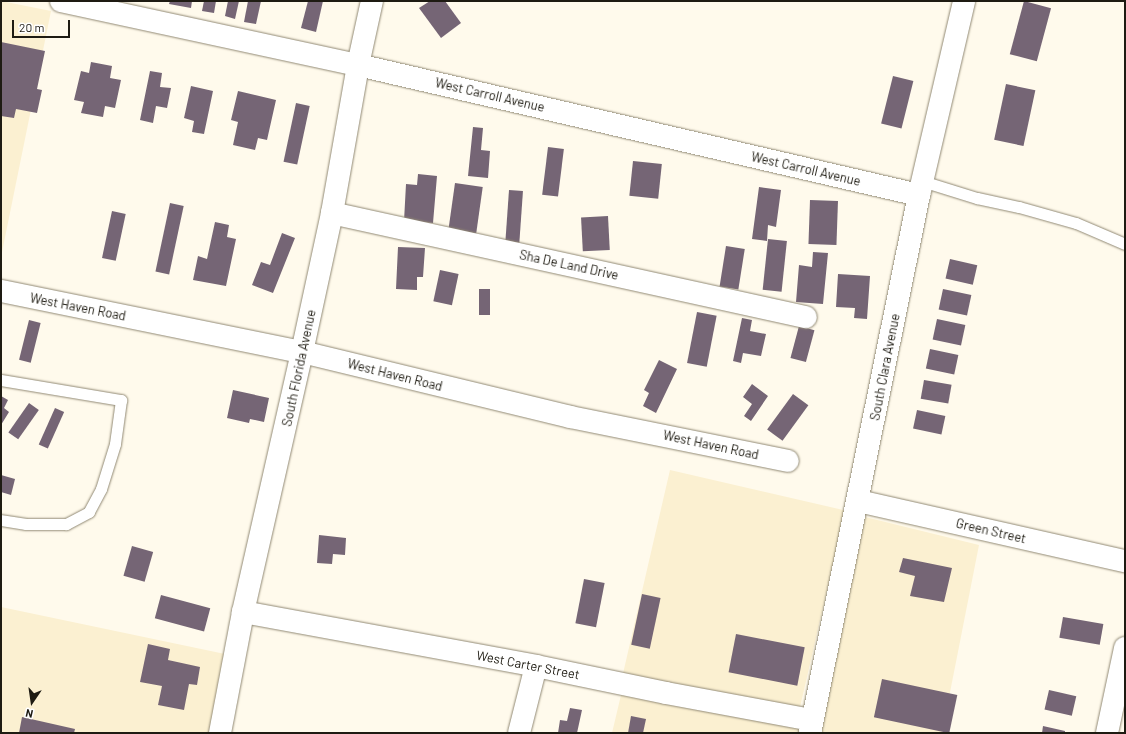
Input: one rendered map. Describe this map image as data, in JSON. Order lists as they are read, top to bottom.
{
  "streets": {
    "street": [
      "West Carroll Avenue",
      "Sha De Land Drive",
      "West Haven Road",
      "South Clara Avenue",
      "South Florida Avenue",
      "Green Street",
      "West Carter Street"
    ]
  },
  "crossings": [
    ["West Carroll Avenue", "South Clara Avenue"],
    ["West Carroll Avenue", "South Florida Avenue"],
    ["Sha De Land Drive", "South Florida Avenue"],
    ["West Haven Road", "South Florida Avenue"],
    ["South Clara Avenue", "Green Street"],
    ["South Clara Avenue", "West Carter Street"],
    ["South Florida Avenue", "West Carter Street"]
  ],
  "scale_bar": "20 m",
  "north": "bottom"
}
